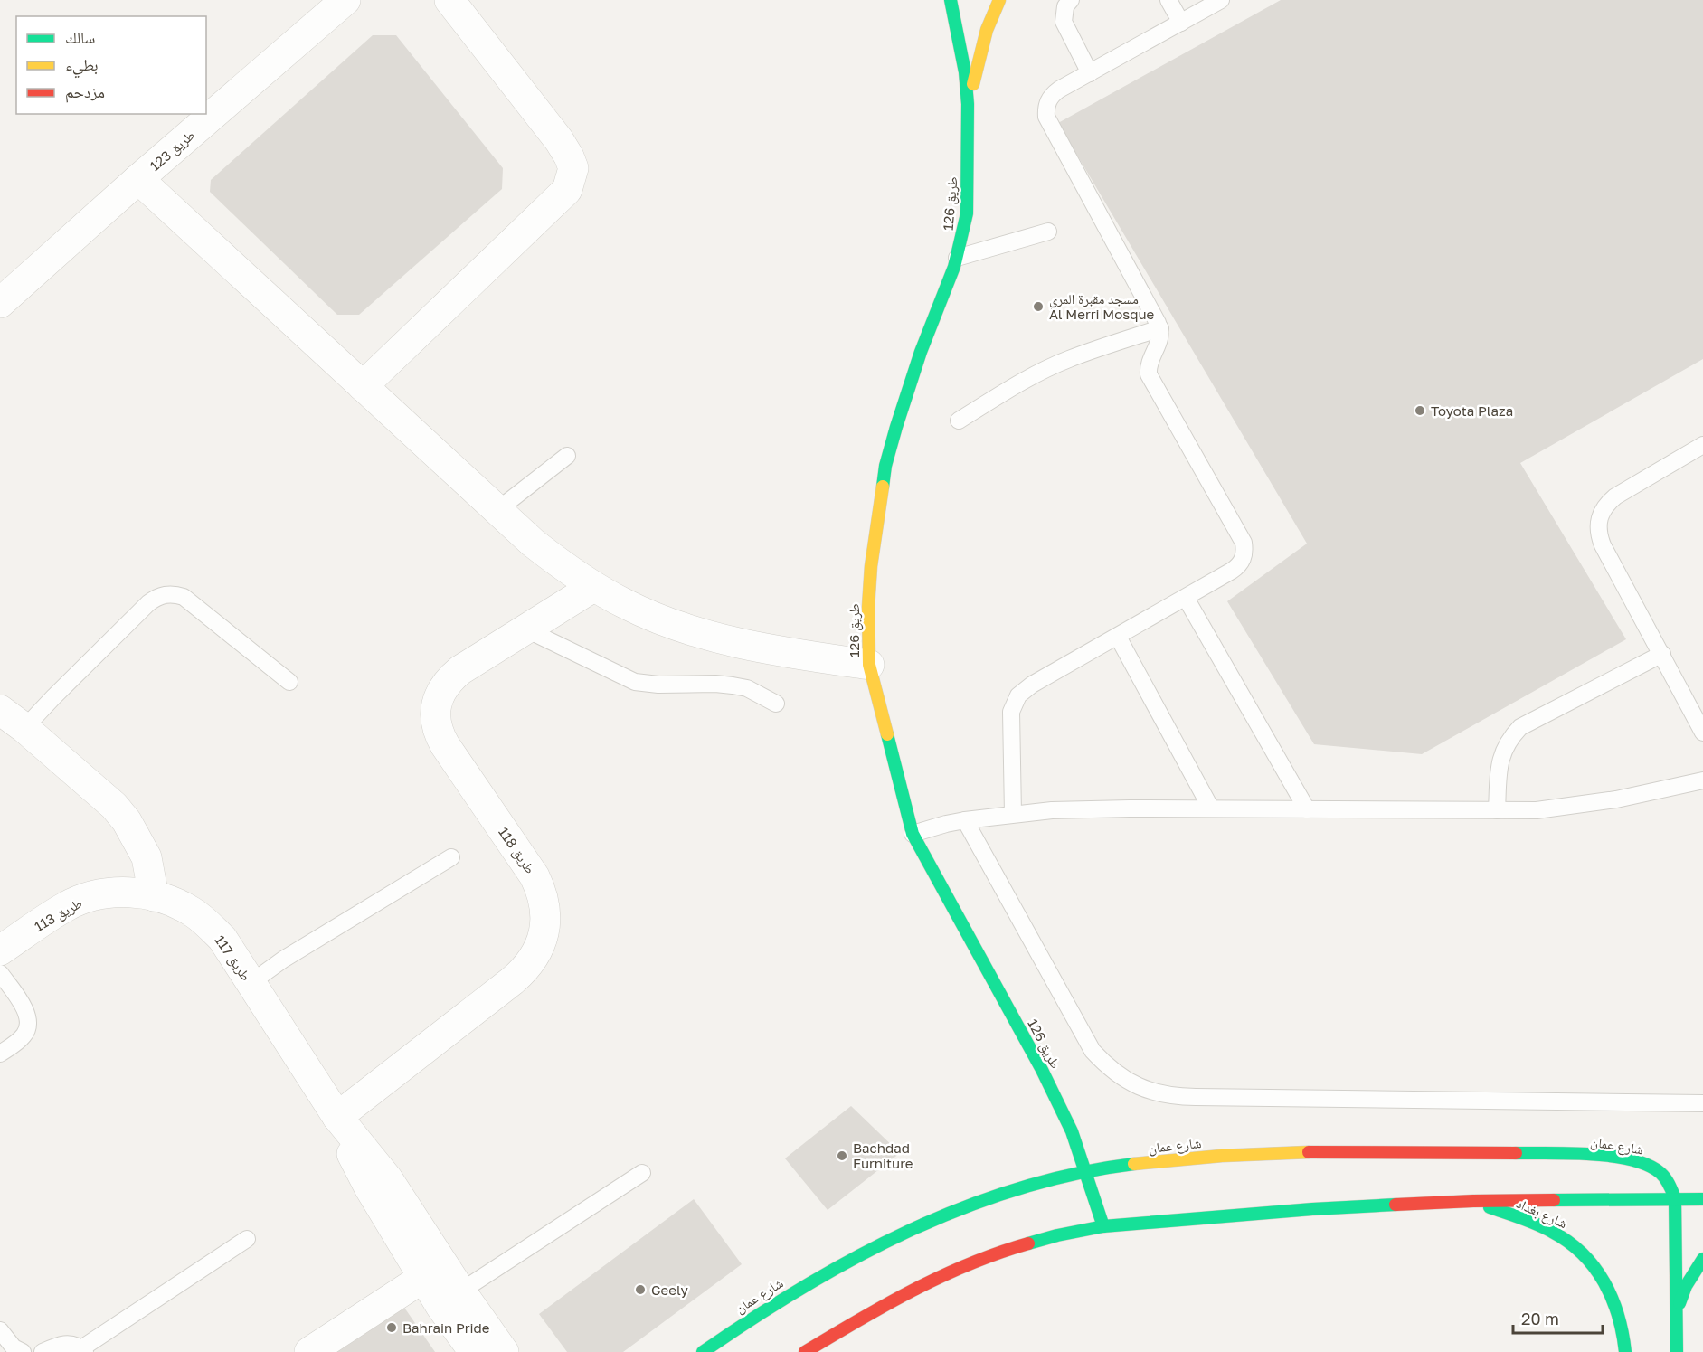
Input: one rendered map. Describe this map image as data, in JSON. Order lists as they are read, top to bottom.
{
  "streets": {
    "street": [
      "طريق 123",
      "طريق 126",
      "طريق 118",
      "طريق 113",
      "طريق 117",
      "شارع عمان",
      "شارع بغداد"
    ]
  },
  "crossings": [
    ["طريق 126", "شارع عمان"],
    ["طريق 118", "طريق 117"],
    ["طريق 113", "طريق 117"]
  ],
  "places": [
    "مسجد مقبرة المري Al Merri Mosque",
    "Toyota Plaza",
    "Bachdad Furniture",
    "Geely",
    "Bahrain Pride"
  ],
  "legend": ["سالك", "بطيء", "مزدحم"],
  "scale_bar": "20 m"
}
